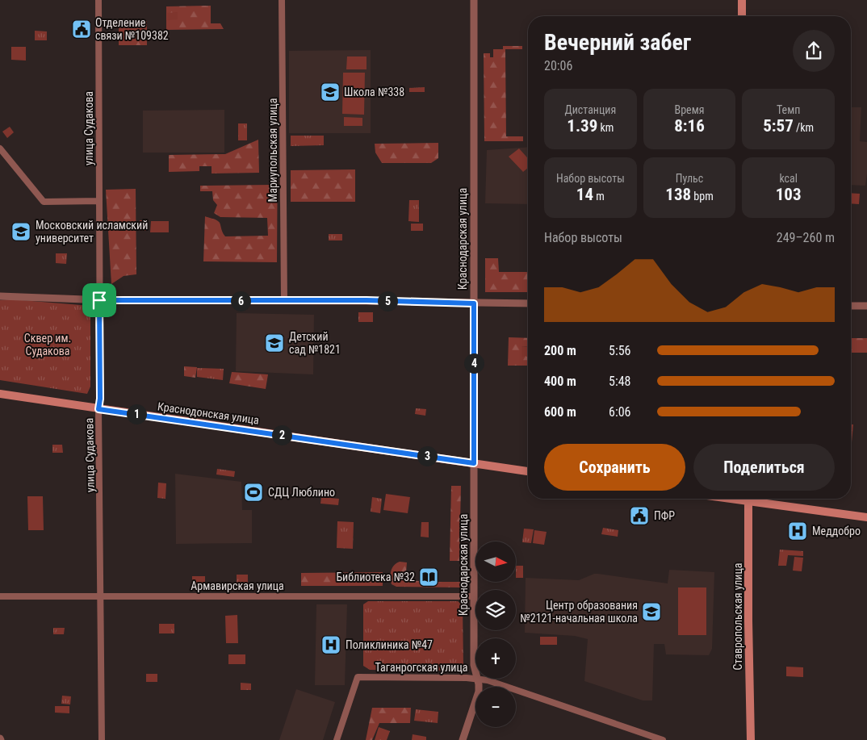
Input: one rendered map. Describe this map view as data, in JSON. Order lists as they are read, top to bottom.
{
  "streets": {
    "main road": ["Краснодонская улица", "Ставропольская улица"],
    "street": [
      "улица Судакова",
      "Мариупольская улица",
      "Краснодарская улица",
      "Армавирская улица",
      "Таганрогская улица"
    ]
  },
  "crossings": [
    ["улица Судакова", "Краснодонская улица"],
    ["улица Судакова", "Армавирская улица"],
    ["Краснодарская улица", "Краснодонская улица"],
    ["Краснодарская улица", "Армавирская улица"]
  ],
  "parks": ["Сквер им. Судакова"],
  "places": {
    "public building": ["Отделение связи №109382", "ПФР"],
    "school or university": [
      "Школа №338",
      "Московский исламский университет",
      "Детский сад №1821",
      "Центр образования №2121-начальная школа"
    ],
    "sports": ["СДЦ Люблино"],
    "hospital": ["Меддобро", "Поликлиника №47"],
    "library": ["Библиотека №32"]
  },
  "north": "right",
  "page": {
    "heading": ["Вечерний забег", "20:06"],
    "stats": [
      ["Дистанция", "1.39 km"],
      ["Время", "8:16"],
      ["Темп", "5:57 /km"],
      ["Набор высоты", "14 m"],
      ["Пульс", "138 bpm"],
      ["kcal", "103"]
    ],
    "chart": ["Набор высоты", "249–260 m"],
    "pins": [
      "5",
      "6",
      "4",
      "1",
      "2",
      "3"
    ],
    "list": [
      {
        "name": "200 m",
        "note": "5:56"
      },
      {
        "name": "400 m",
        "note": "5:48"
      },
      {
        "name": "600 m",
        "note": "6:06"
      }
    ],
    "buttons": ["Сохранить", "Поделиться"],
    "map_buttons": ["+", "−"]
  }
}
